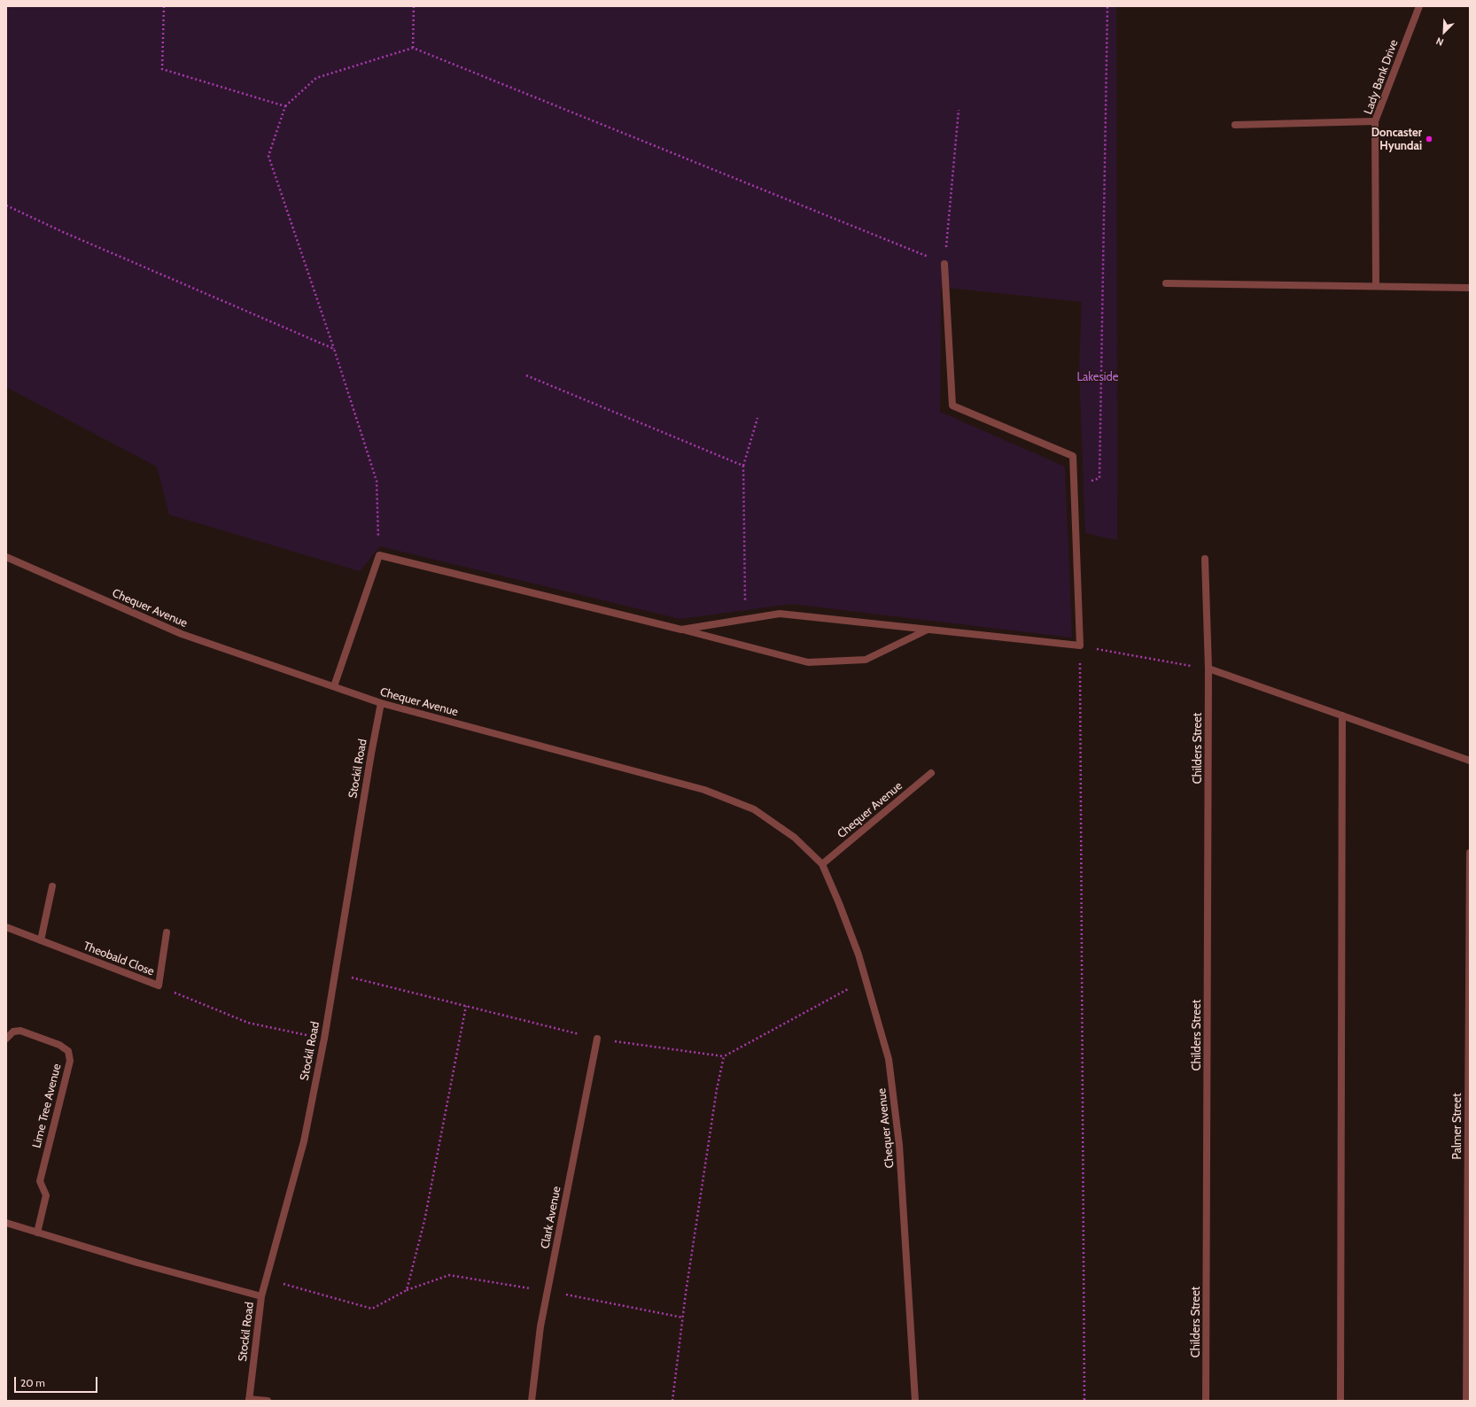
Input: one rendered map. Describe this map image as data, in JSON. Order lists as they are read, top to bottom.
{
  "streets": {
    "street": [
      "Lady Bank Drive",
      "Chequer Avenue",
      "Childers Street",
      "Stockil Road",
      "Theobald Close",
      "Lime Tree Avenue",
      "Palmer Street",
      "Clark Avenue"
    ]
  },
  "crossings": [
    ["Chequer Avenue", "Stockil Road"]
  ],
  "parks": ["Lakeside"],
  "places": ["Doncaster Hyundai"],
  "scale_bar": "20 m",
  "north": "bottom left"
}
